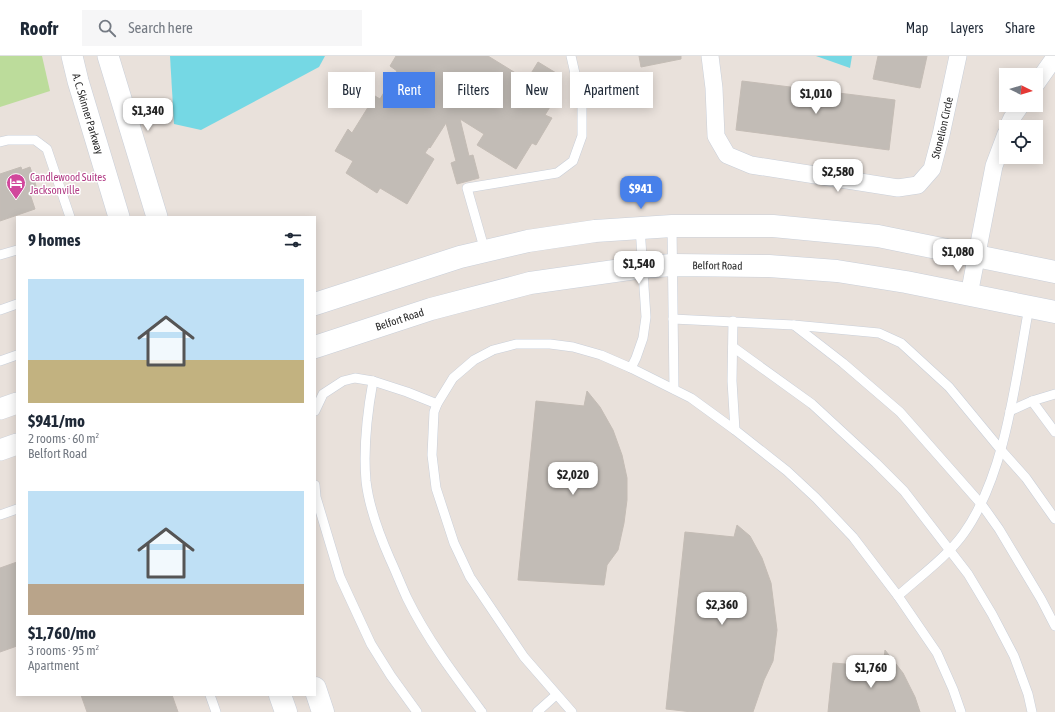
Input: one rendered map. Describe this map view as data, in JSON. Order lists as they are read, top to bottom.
{
  "streets": {
    "main road": ["Belfort Road"],
    "street": ["A. C. Skinner Parkway", "Stonelion Circle"]
  },
  "places": {
    "hotel": ["Candlewood Suites Jacksonville"]
  },
  "north": "right",
  "page": {
    "header": "Roofr",
    "search": "Search here",
    "nav": ["Map", "Layers", "Share"],
    "chip": [
      "Buy",
      "Rent",
      "Filters",
      "New",
      "Apartment"
    ],
    "price": [
      "$1,010",
      "$1,340",
      "$2,580",
      "$941",
      "$1,080",
      "$1,540",
      "$2,020",
      "$2,360",
      "$1,760"
    ],
    "heading": "9 homes",
    "list": [
      {
        "name": "$941/mo",
        "note": "2 rooms · 60 m² · Belfort Road"
      },
      {
        "name": "$1,760/mo",
        "note": "3 rooms · 95 m² · Apartment"
      }
    ]
  }
}
